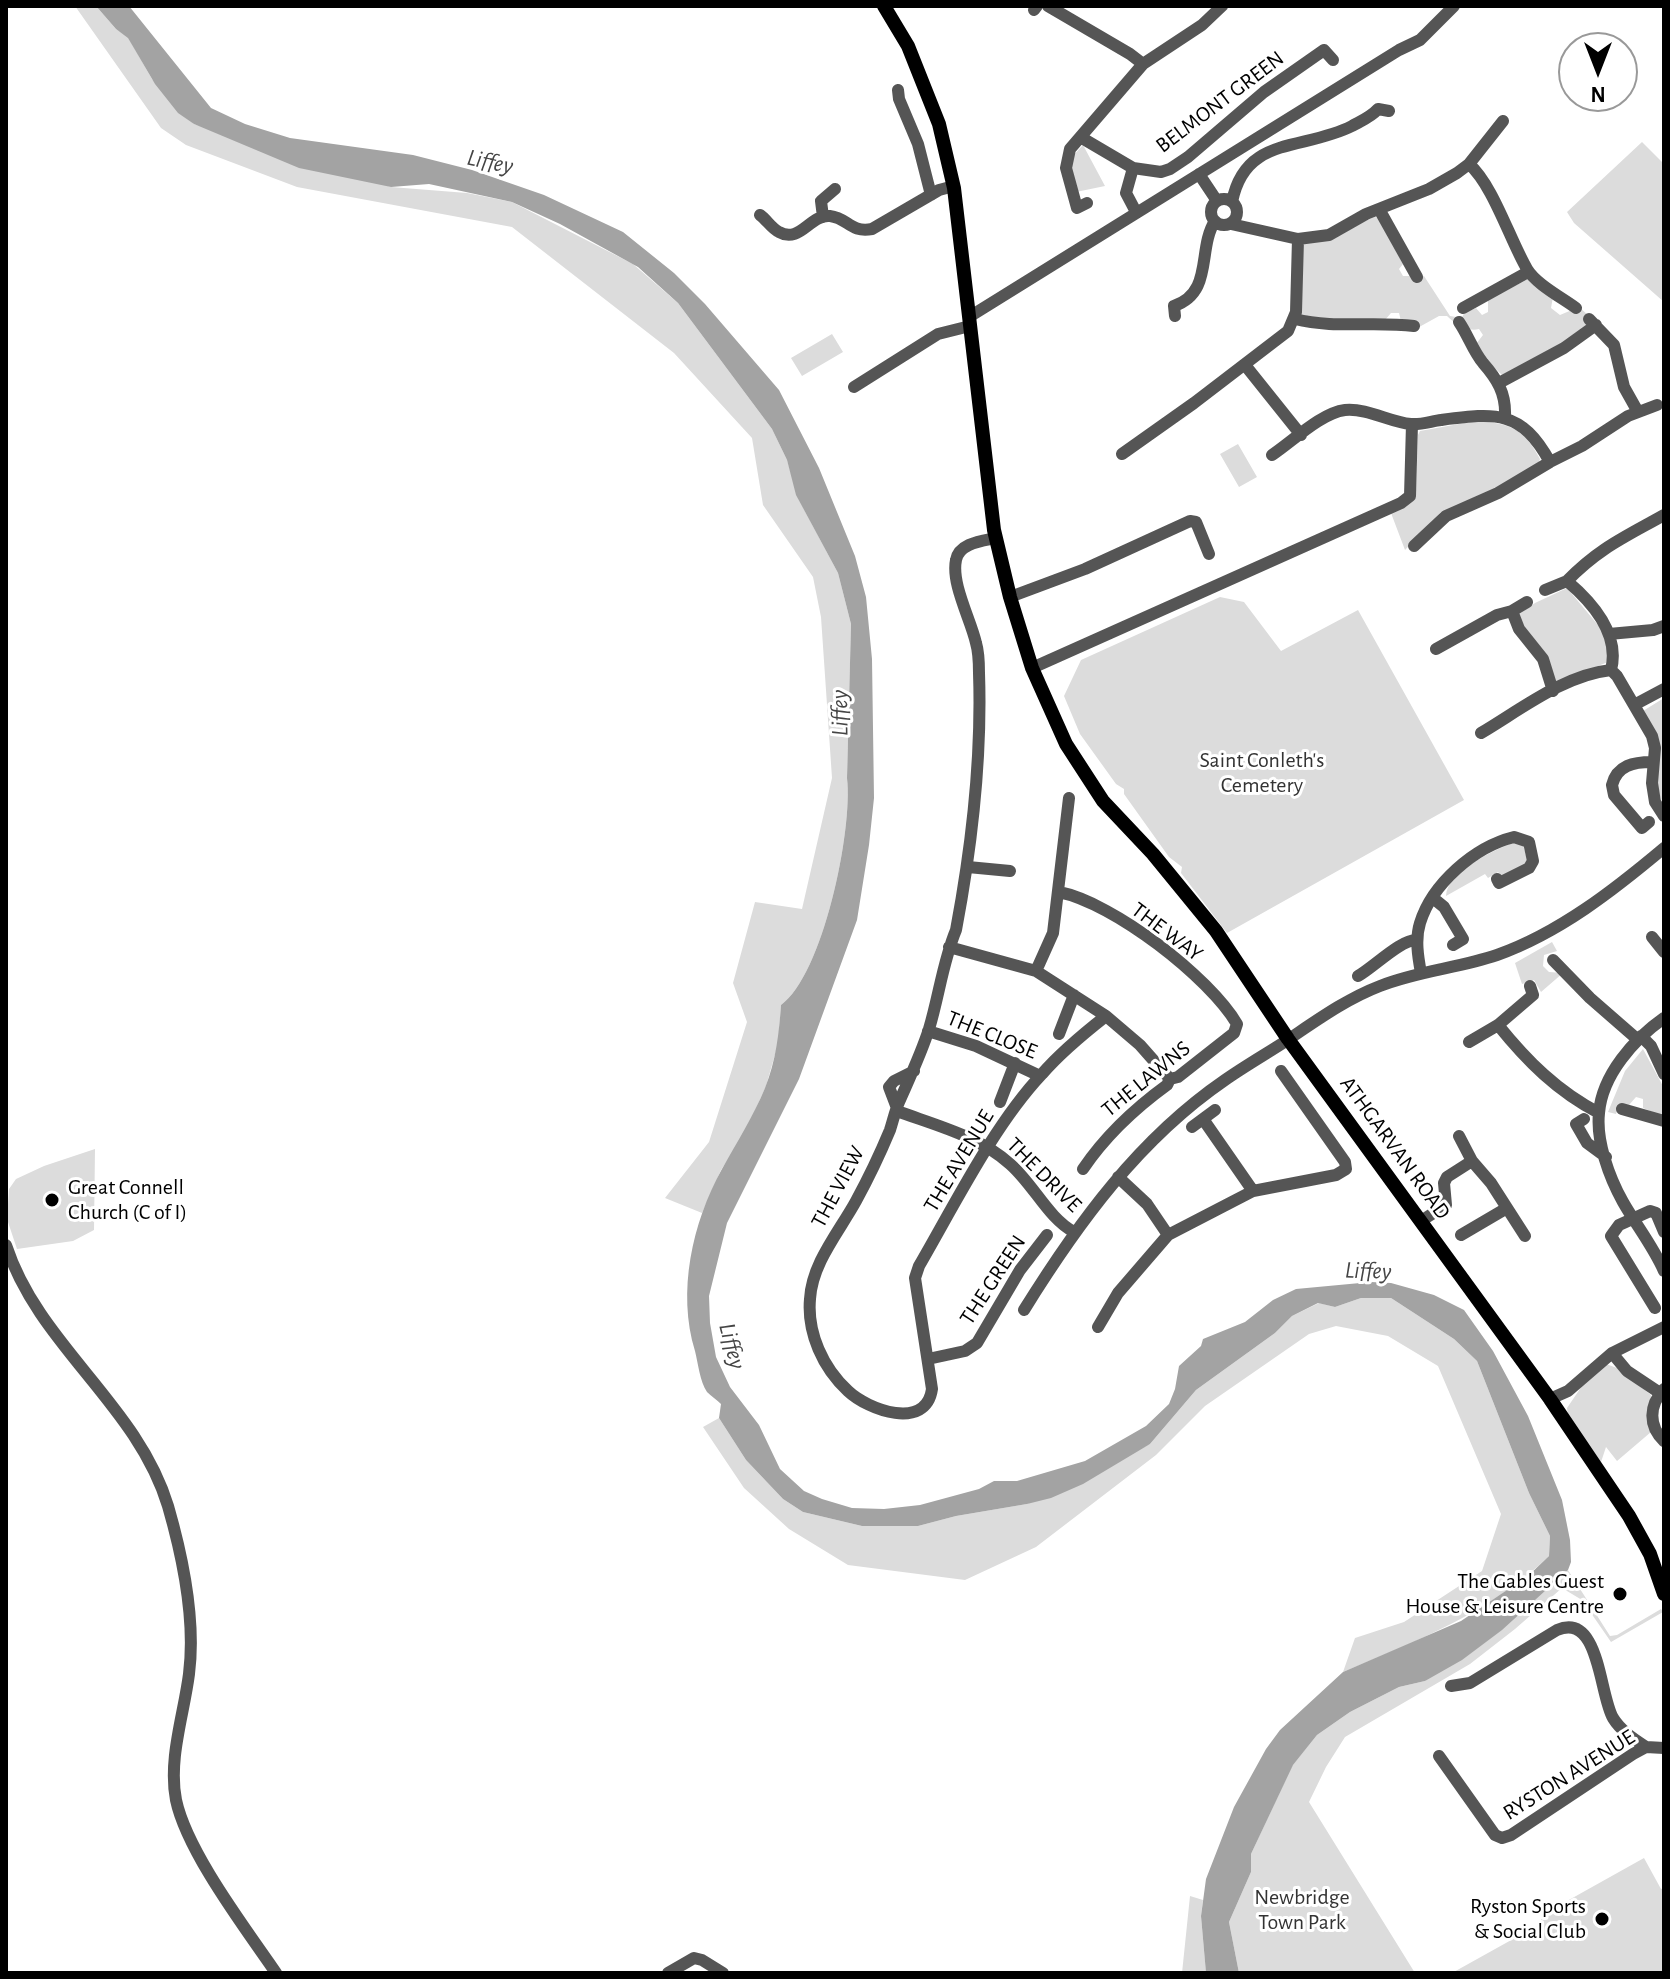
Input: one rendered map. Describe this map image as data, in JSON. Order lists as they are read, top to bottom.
{
  "streets": {
    "main road": ["ATHGARVAN ROAD"],
    "street": [
      "BELMONT GREEN",
      "THE WAY",
      "THE CLOSE",
      "THE LAWNS",
      "THE AVENUE",
      "THE DRIVE",
      "THE VIEW",
      "THE GREEN",
      "RYSTON AVENUE"
    ]
  },
  "crossings": [
    ["THE WAY", "THE LAWNS"],
    ["THE CLOSE", "THE AVENUE"],
    ["THE CLOSE", "THE VIEW"],
    ["ATHGARVAN ROAD", "THE VIEW"],
    ["THE AVENUE", "THE DRIVE"],
    ["THE AVENUE", "THE VIEW"],
    ["THE AVENUE", "THE GREEN"],
    ["THE DRIVE", "THE VIEW"],
    ["THE VIEW", "THE GREEN"]
  ],
  "water": ["Liffey"],
  "parks": ["Saint Conleth's Cemetery", "Newbridge Town Park"],
  "places": ["Great Connell Church (C of I)", "The Gables Guest House & Leisure Centre", "Ryston Sports & Social Club"],
  "north": "bottom"
}
